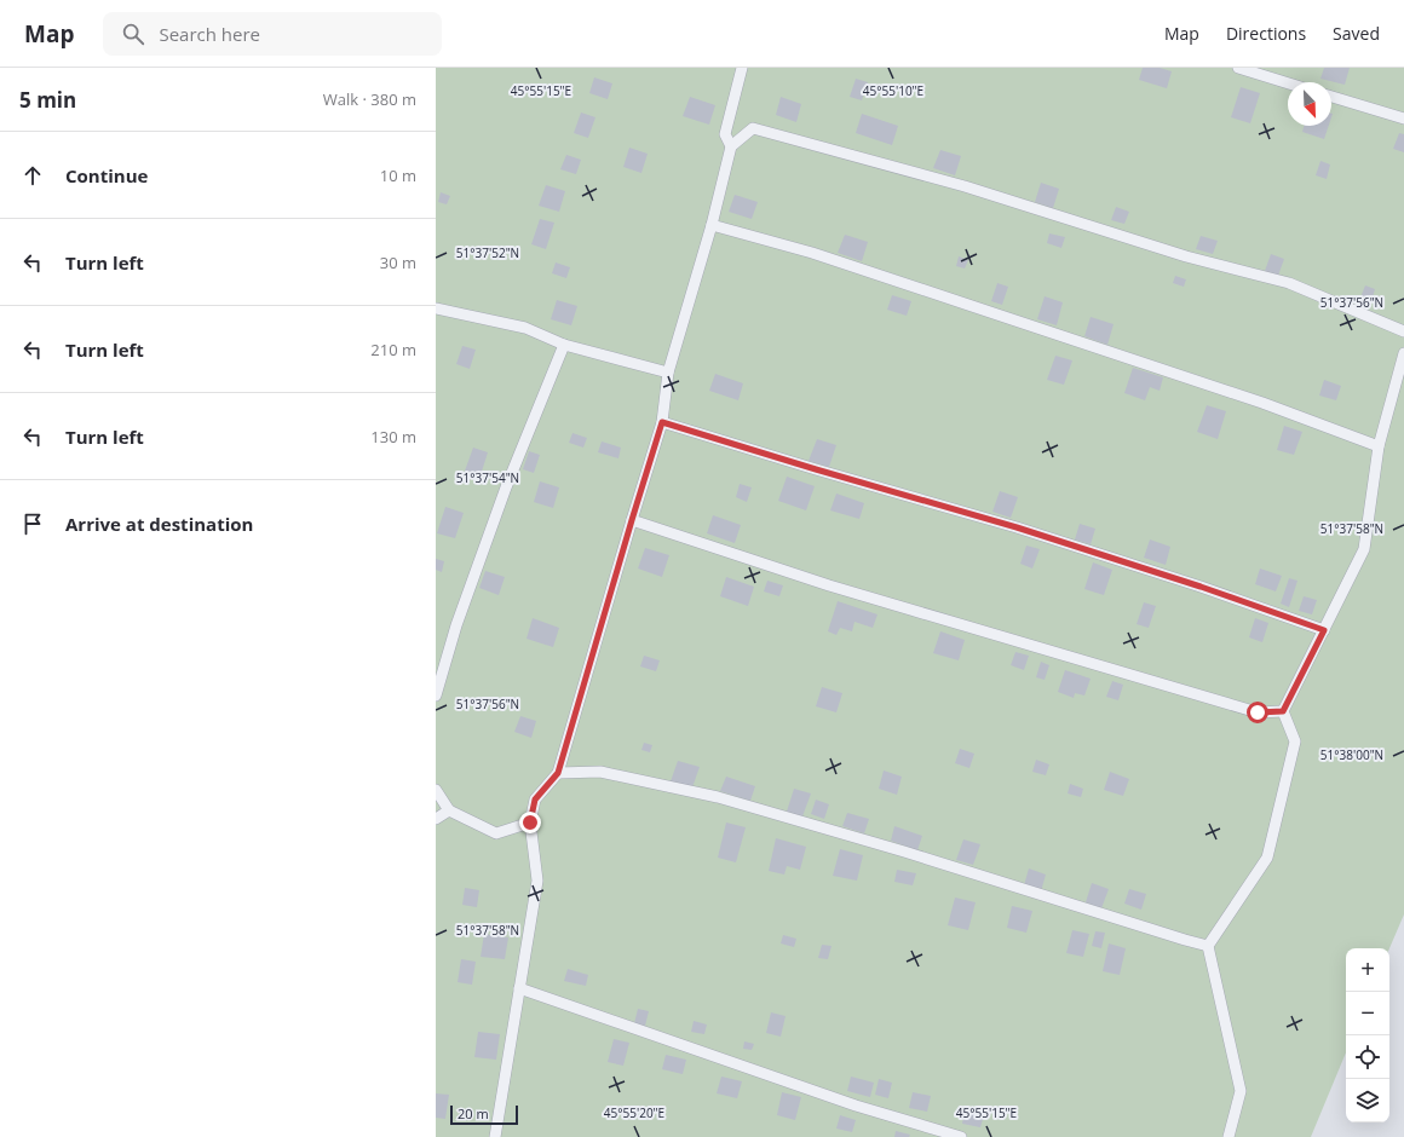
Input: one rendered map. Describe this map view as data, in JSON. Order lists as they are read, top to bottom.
{
  "scale_bar": "20 m",
  "north": "bottom right",
  "page": {
    "header": "Map",
    "search": "Search here",
    "nav": ["Map", "Directions", "Saved"],
    "heading": ["5 min", "Walk · 380 m"],
    "list": [
      ["Continue", "10 m"],
      ["Turn left", "30 m"],
      ["Turn left", "210 m"],
      ["Turn left", "130 m"],
      "Arrive at destination"
    ],
    "map_buttons": ["+", "−"],
    "scale": "20 m"
  },
  "coordinates": [
    "45°55'15\"E",
    "45°55'10\"E",
    "51°37'52\"N",
    "51°37'56\"N",
    "51°37'54\"N",
    "51°37'58\"N",
    "51°38'00\"N",
    "45°55'20\"E"
  ]
}
